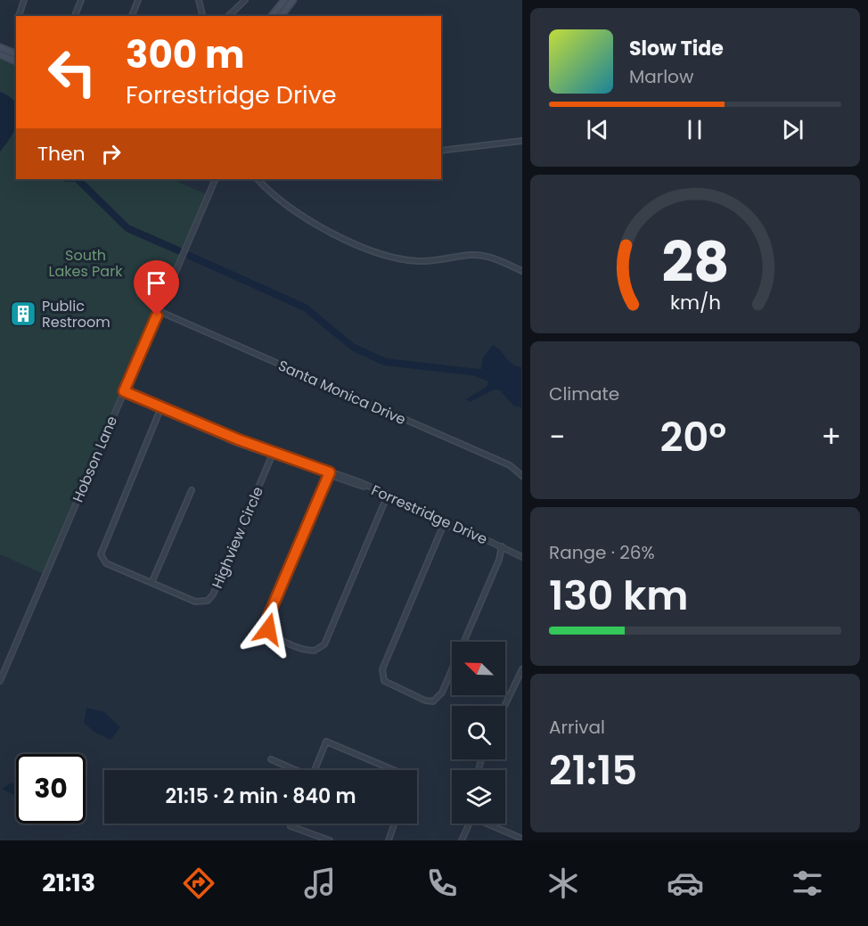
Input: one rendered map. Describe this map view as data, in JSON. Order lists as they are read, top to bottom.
{
  "streets": {
    "street": [
      "Santa Monica Drive",
      "Hobson Lane",
      "Forrestridge Drive",
      "Highview Circle"
    ]
  },
  "crossings": [
    ["Santa Monica Drive", "Hobson Lane"],
    ["Hobson Lane", "Forrestridge Drive"],
    ["Forrestridge Drive", "Highview Circle"]
  ],
  "parks": ["South Lakes Park"],
  "places": {
    "building": ["Public Restroom"]
  },
  "north": "top left",
  "page": {
    "turn": ["300 m", "Forrestridge Drive"],
    "song": ["Slow Tide", "Marlow"],
    "then": "Then",
    "tile": [
      "Climate",
      ["Range · 26%", "130 km"],
      ["Arrival", "21:15"]
    ],
    "heat": ["−", "20°", "+"],
    "limit": "30",
    "trip": "21:15 · 2 min · 840 m",
    "tabs": "21:13",
    "gauge": ["28", "km/h"]
  }
}
